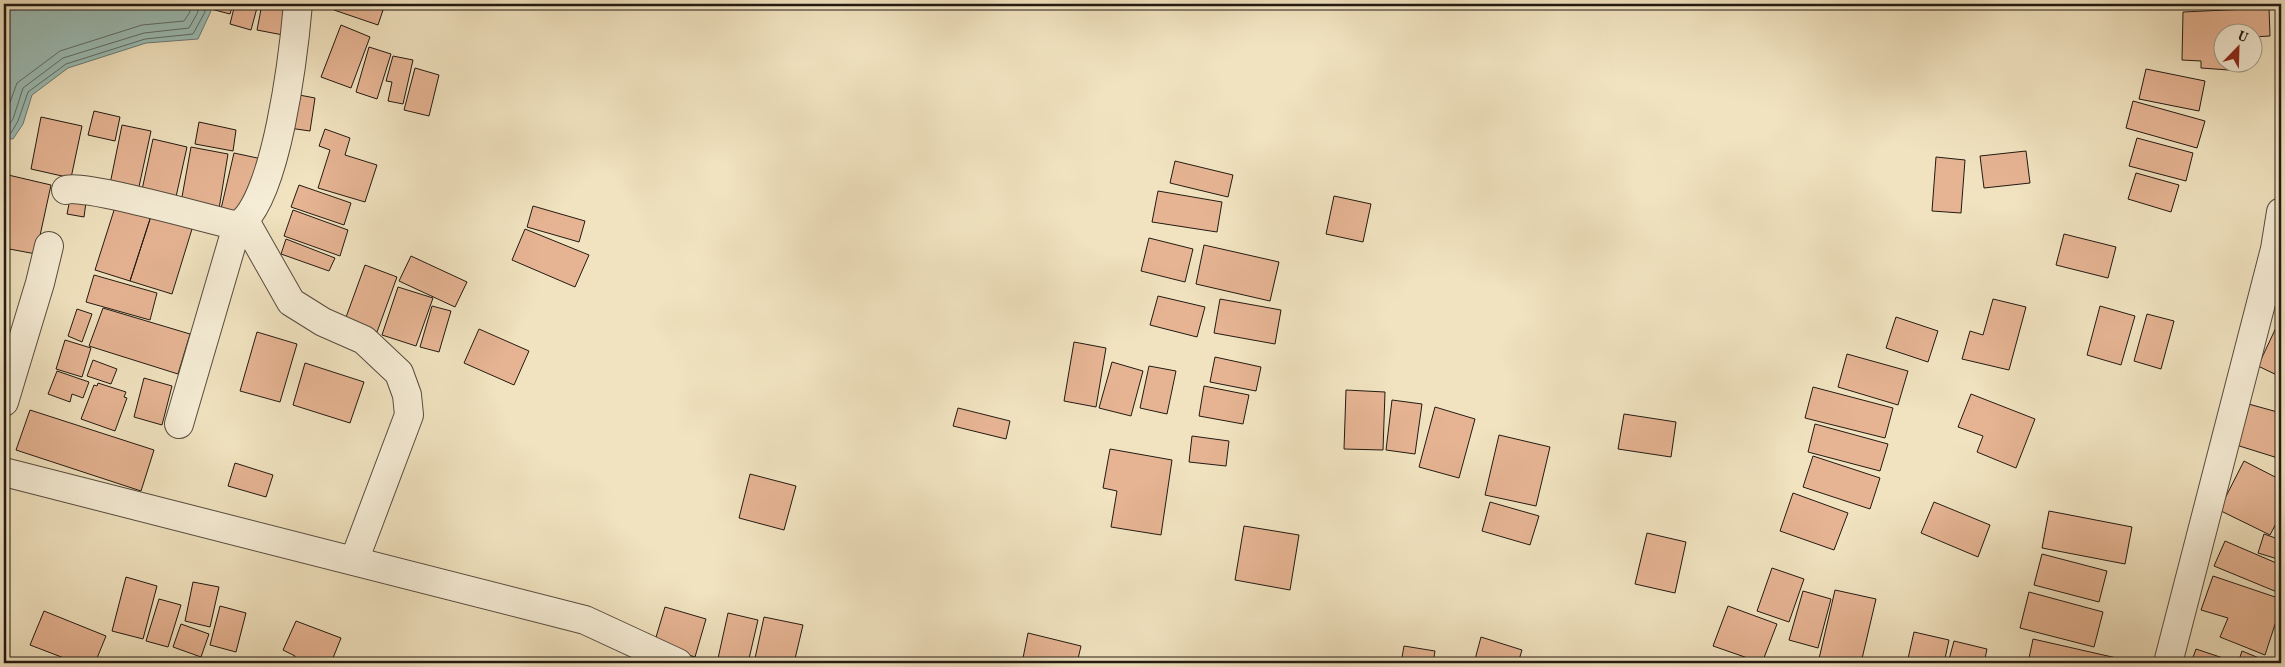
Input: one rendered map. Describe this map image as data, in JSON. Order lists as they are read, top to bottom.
{
  "north": "top right"
}
